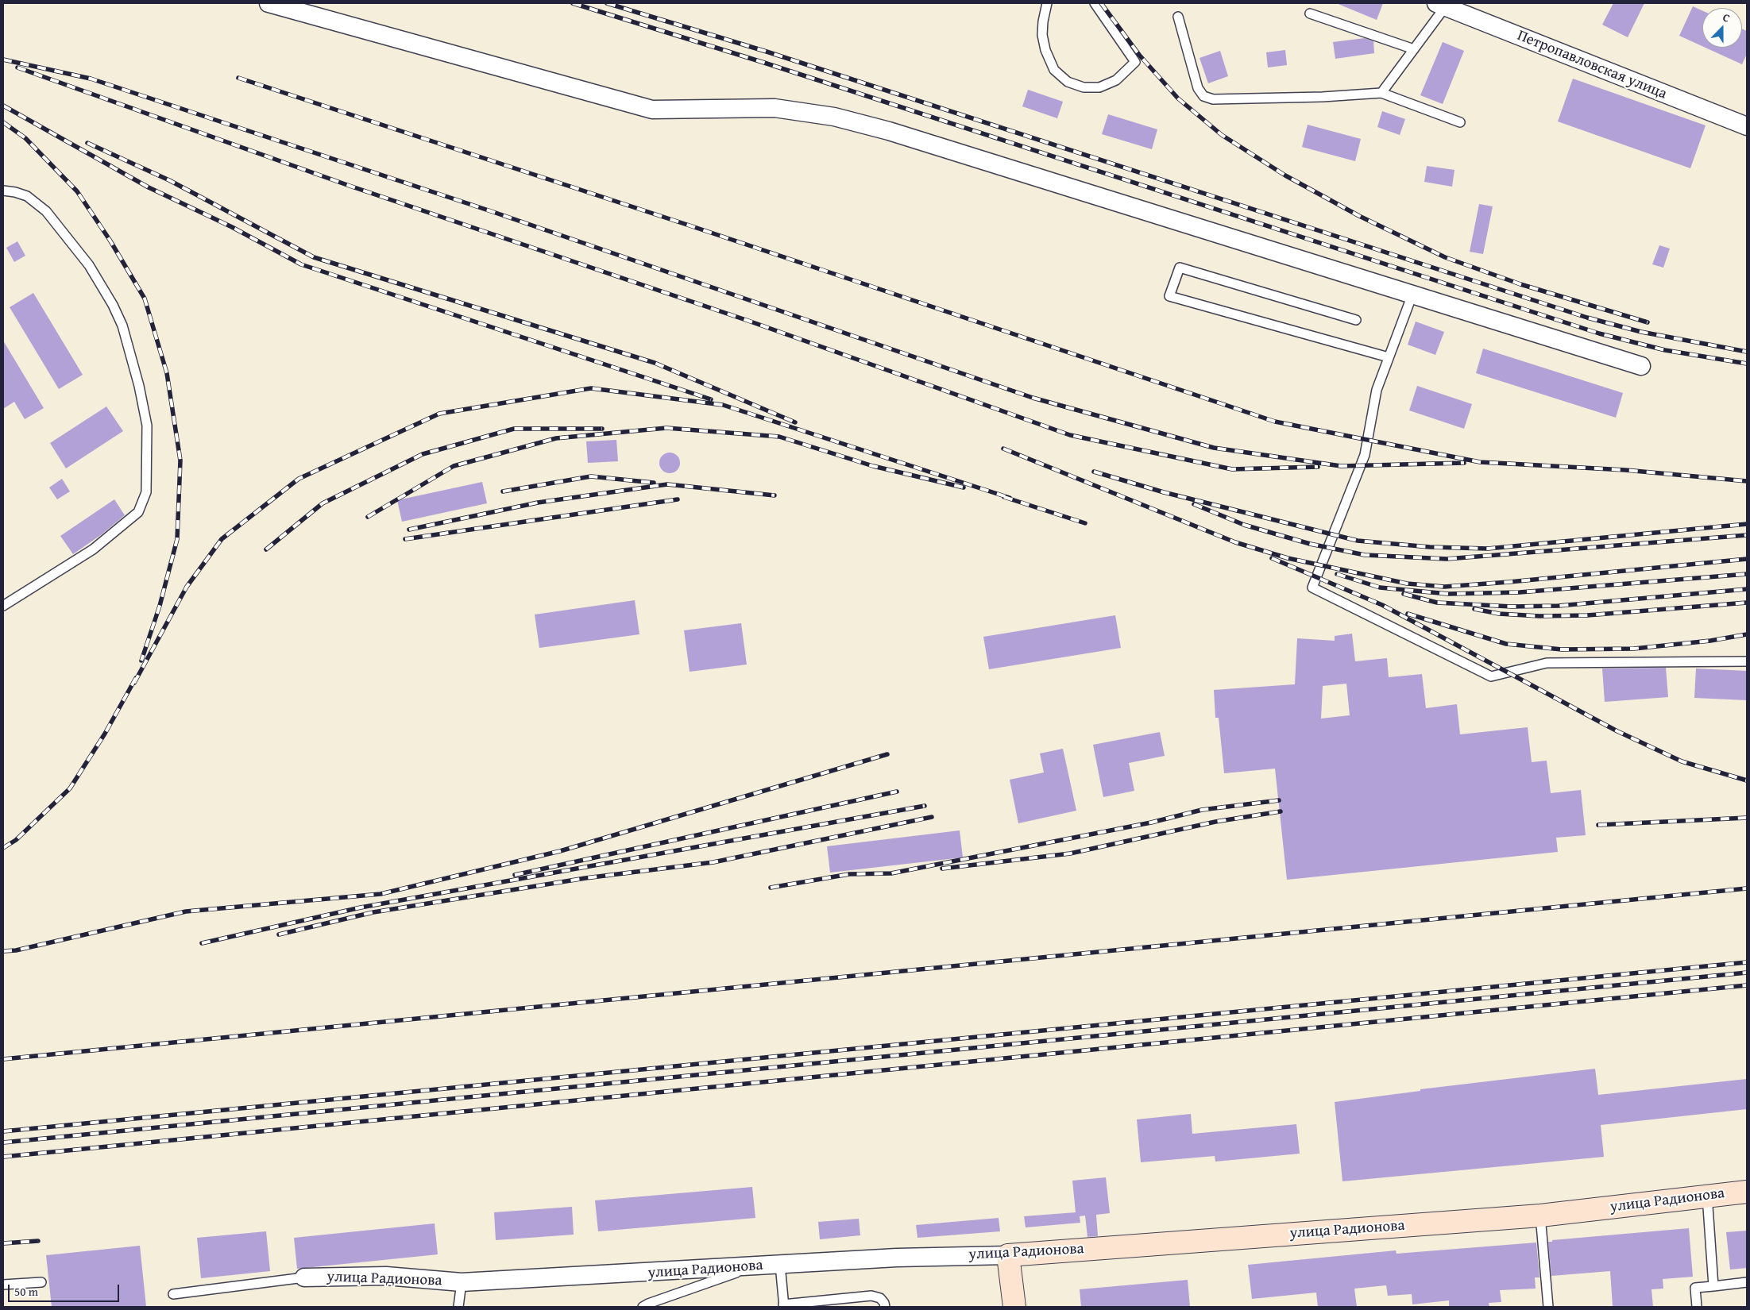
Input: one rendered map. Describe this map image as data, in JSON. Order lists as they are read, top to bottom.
{
  "streets": {
    "street": ["Петропавловская улица", "улица Радионова"]
  },
  "scale_bar": "50 m",
  "north": "top"
}
